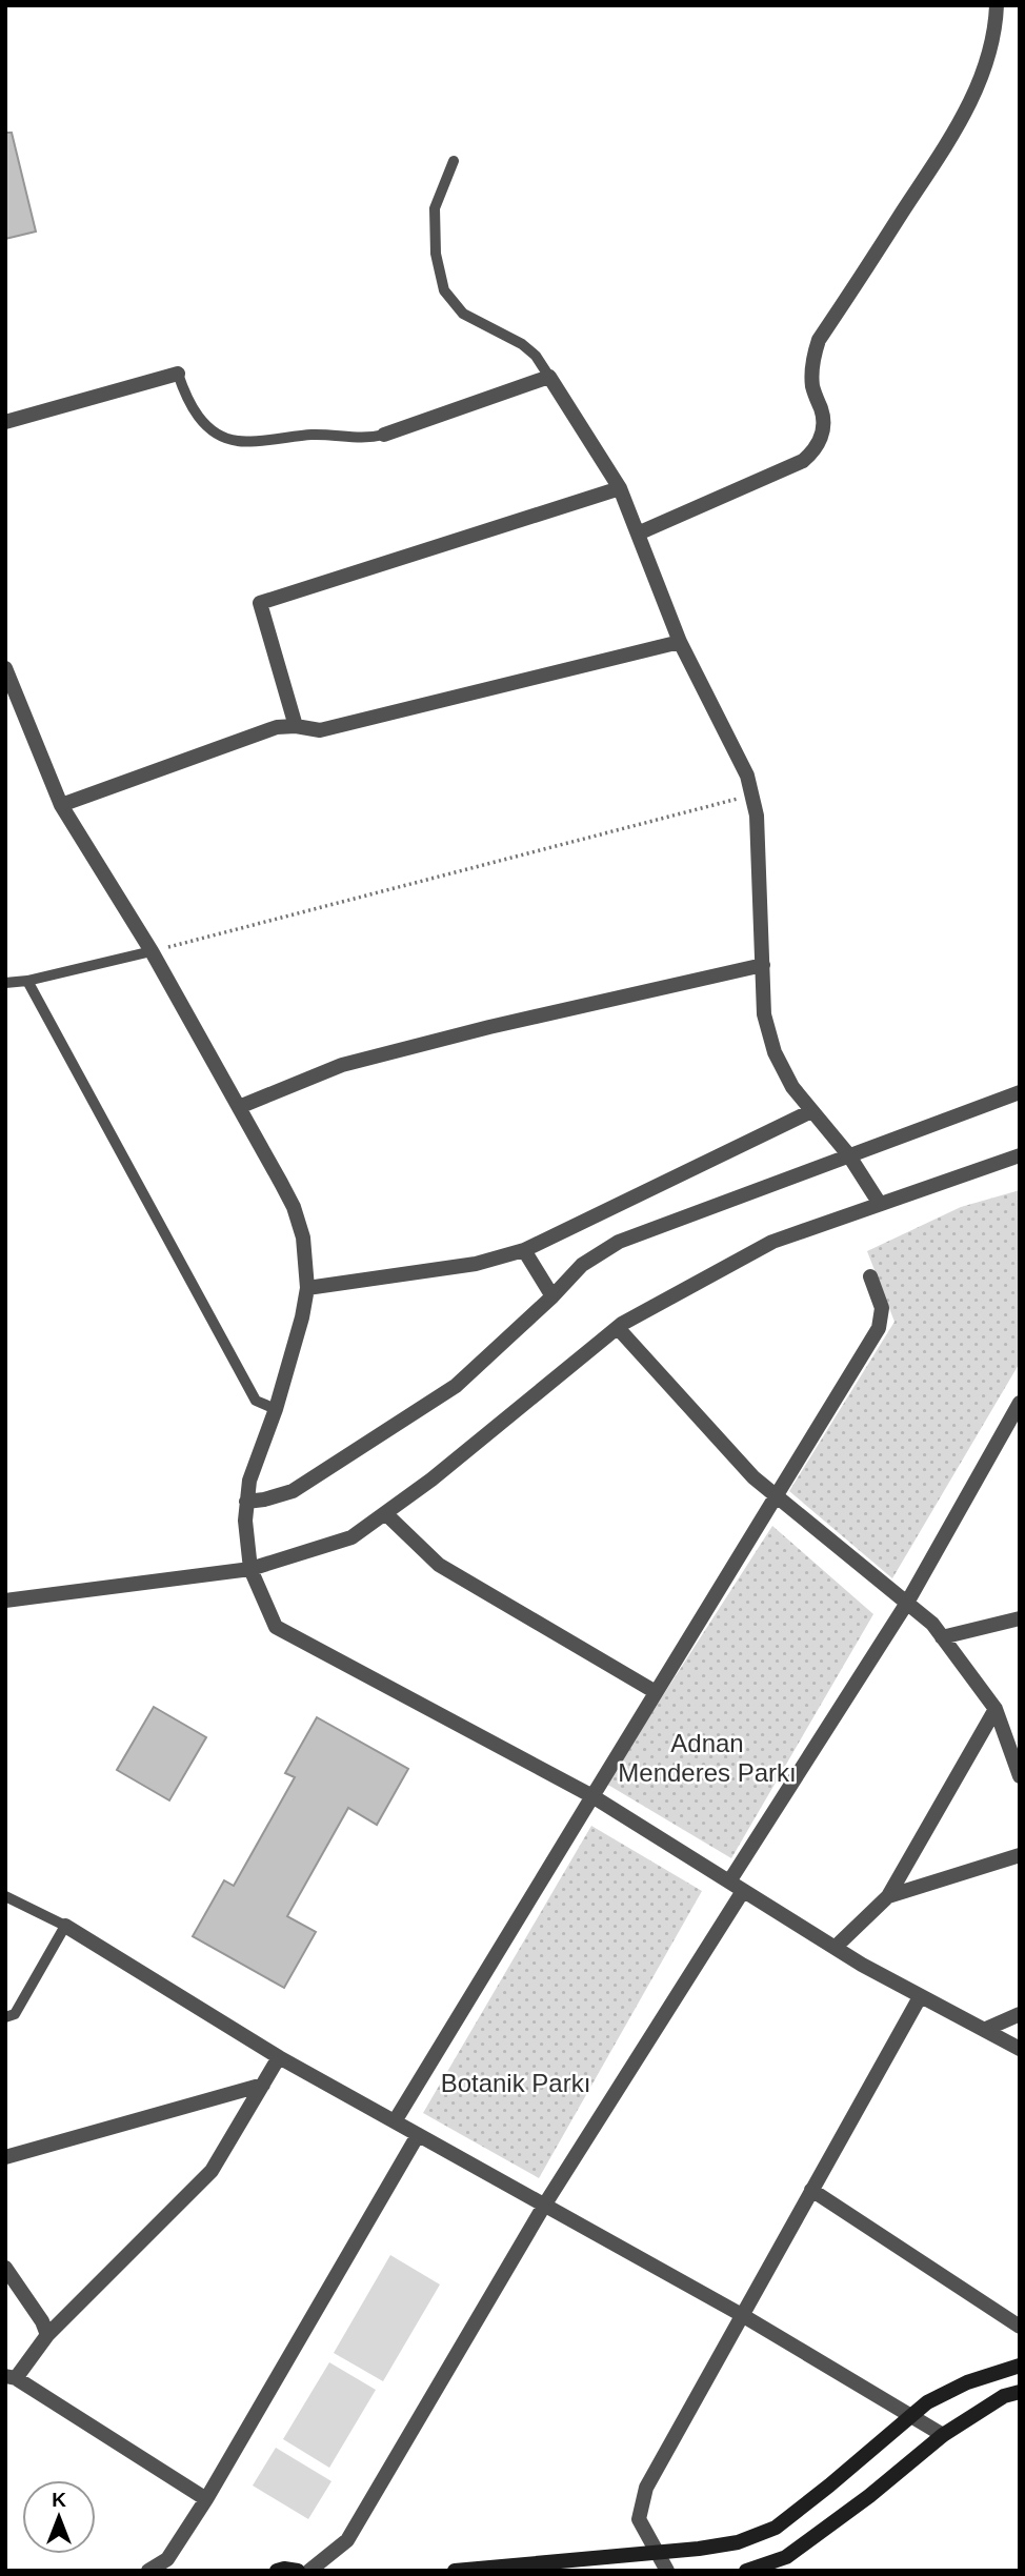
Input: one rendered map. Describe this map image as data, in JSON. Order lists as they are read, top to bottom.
{
  "parks": ["Adnan Menderes Parkı", "Botanik Parkı"],
  "north": "top"
}
